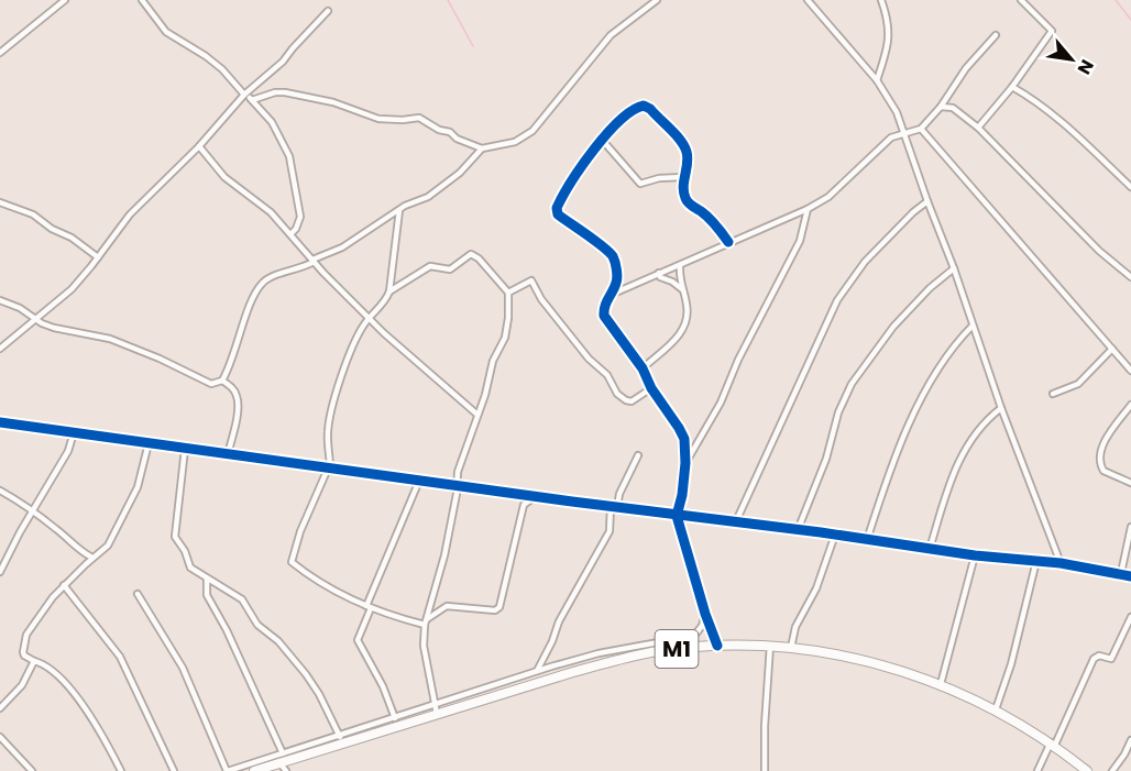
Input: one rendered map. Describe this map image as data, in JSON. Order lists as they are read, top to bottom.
{
  "streets": {
    "main road": ["M1"]
  },
  "north": "bottom right"
}
